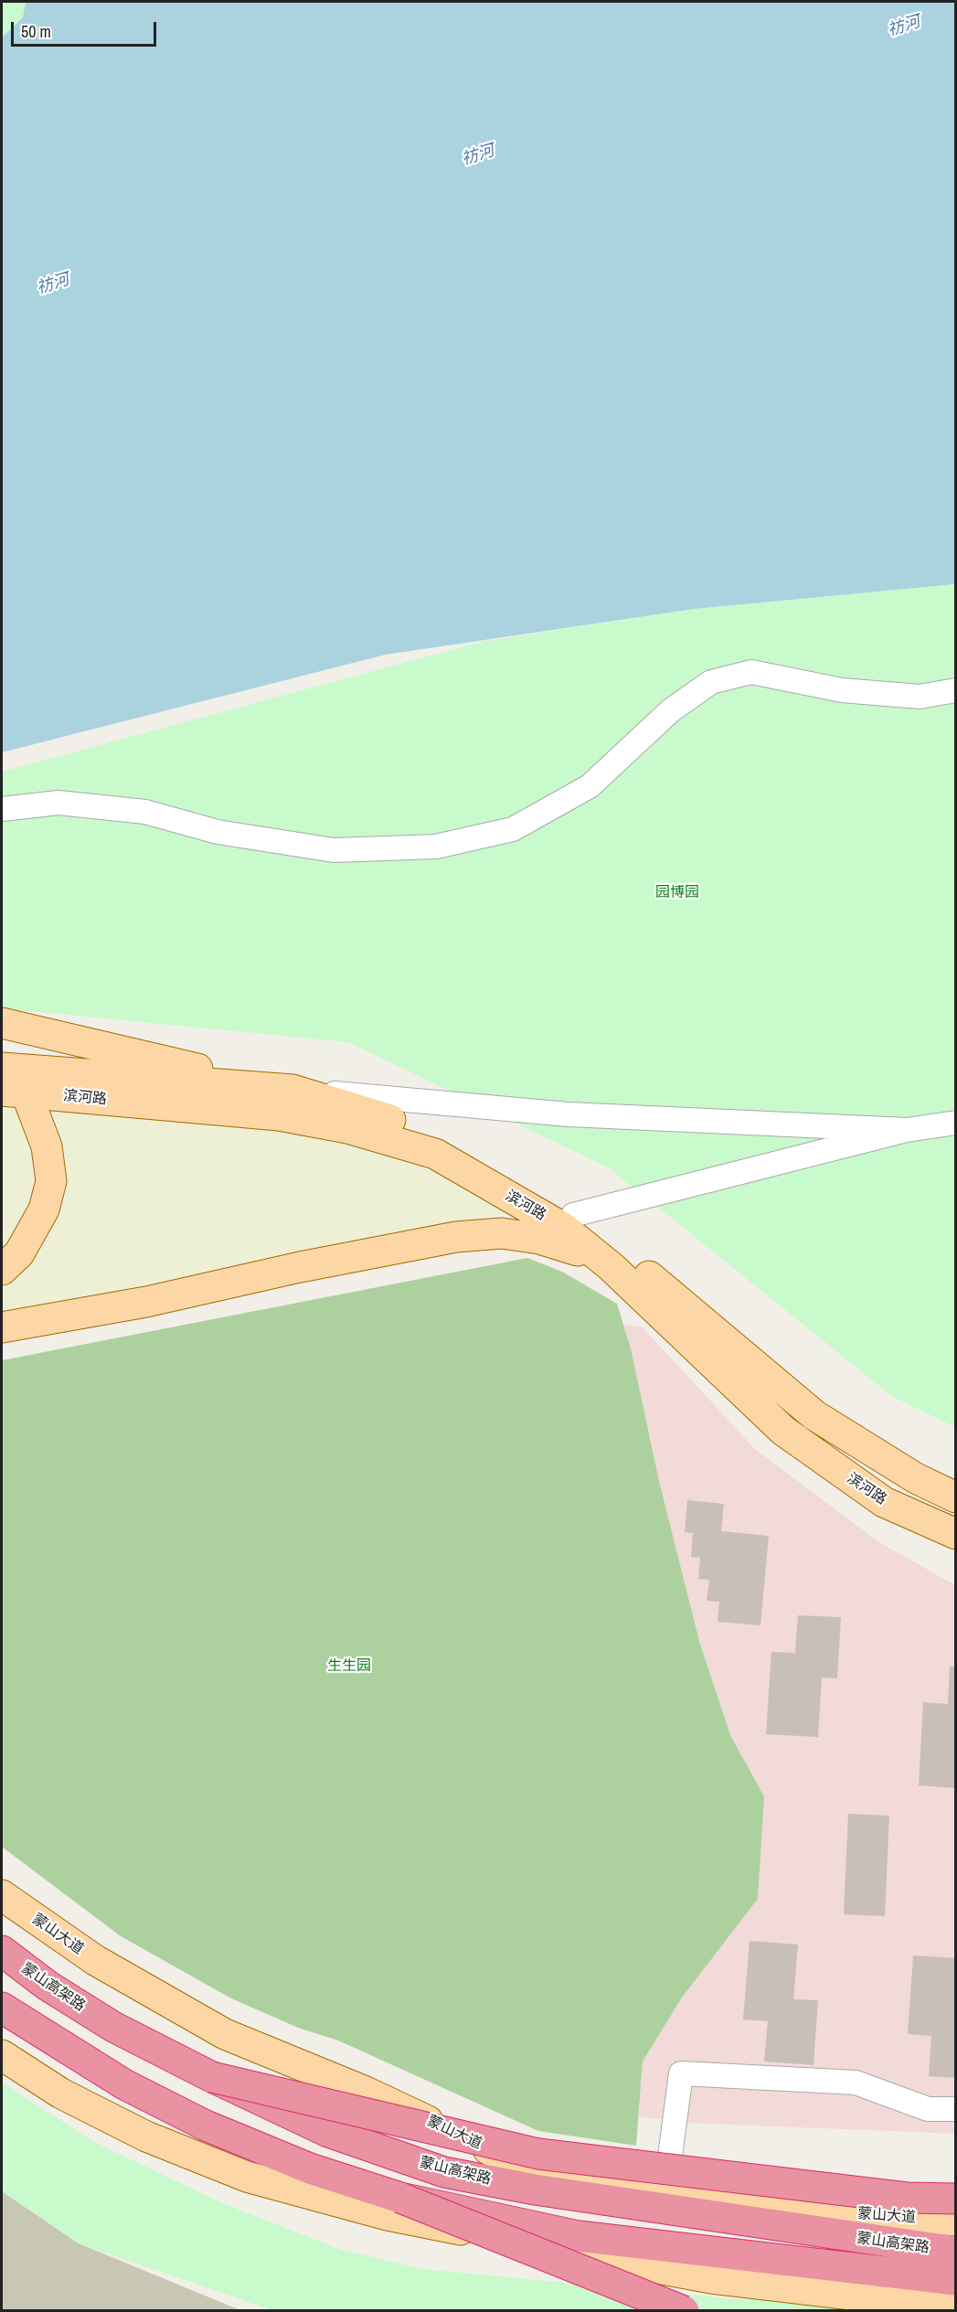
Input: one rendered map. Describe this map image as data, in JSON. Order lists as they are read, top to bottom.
{
  "streets": {
    "highway": ["蒙山高架路"],
    "main road": ["滨河路", "蒙山大道"]
  },
  "water": ["祊河"],
  "parks": ["园博园", "生生园"],
  "scale_bar": "50 m"
}
